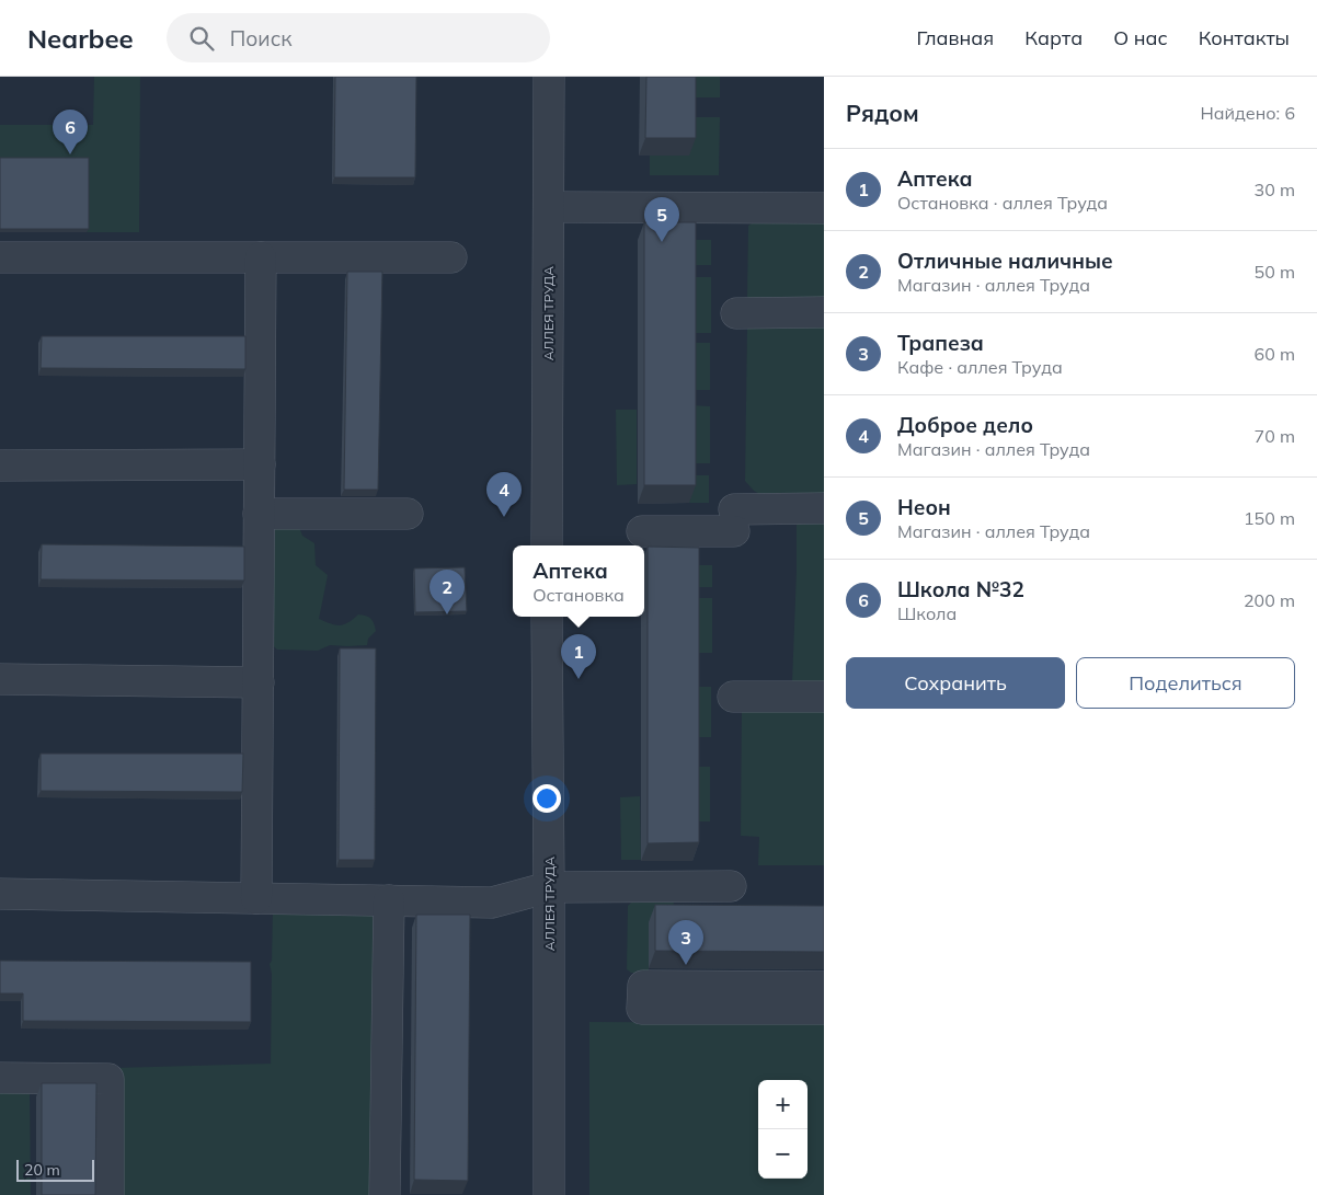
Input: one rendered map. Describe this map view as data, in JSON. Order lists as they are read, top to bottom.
{
  "streets": {
    "street": ["АЛЛЕЯ ТРУДА"]
  },
  "scale_bar": "20 m",
  "page": {
    "header": "Nearbee",
    "search": "Поиск",
    "nav": [
      "Главная",
      "Карта",
      "О нас",
      "Контакты"
    ],
    "heading": ["Рядом", "Найдено: 6"],
    "pins": [
      "6",
      "5",
      "4",
      "2",
      "1",
      "3"
    ],
    "list": [
      {
        "mark": "1",
        "name": "Аптека",
        "note": "Остановка · аллея Труда",
        "value": "30 m"
      },
      {
        "mark": "2",
        "name": "Отличные наличные",
        "note": "Магазин · аллея Труда",
        "value": "50 m"
      },
      {
        "mark": "3",
        "name": "Трапеза",
        "note": "Кафе · аллея Труда",
        "value": "60 m"
      },
      {
        "mark": "4",
        "name": "Доброе дело",
        "note": "Магазин · аллея Труда",
        "value": "70 m"
      },
      {
        "mark": "5",
        "name": "Неон",
        "note": "Магазин · аллея Труда",
        "value": "150 m"
      },
      {
        "mark": "6",
        "name": "Школа №32",
        "note": "Школа",
        "value": "200 m"
      }
    ],
    "popup": ["Аптека", "Остановка"],
    "buttons": ["Сохранить", "Поделиться"],
    "map_buttons": ["+", "−"],
    "scale": "20 m"
  }
}
